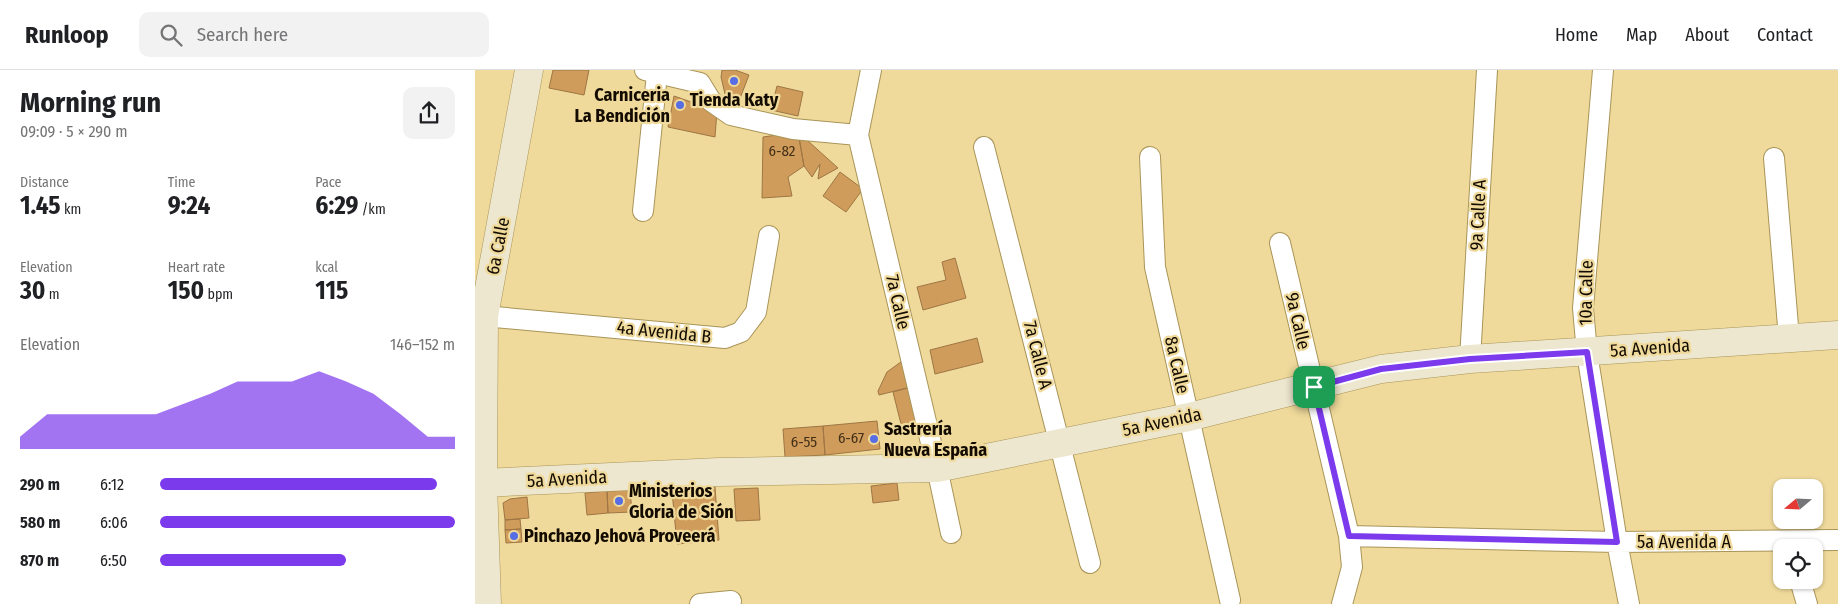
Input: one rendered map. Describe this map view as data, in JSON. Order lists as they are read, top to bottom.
{
  "streets": {
    "street": [
      "9a Calle A",
      "6a Calle",
      "10a Calle",
      "7a Calle",
      "9a Calle",
      "4a Avenida B",
      "5a Avenida",
      "7a Calle A",
      "8a Calle",
      "5a Avenida A"
    ]
  },
  "crossings": [
    ["9a Calle A", "5a Avenida"],
    ["6a Calle", "4a Avenida B"],
    ["6a Calle", "5a Avenida"],
    ["10a Calle", "5a Avenida"],
    ["10a Calle", "5a Avenida A"],
    ["7a Calle", "5a Avenida"],
    ["9a Calle", "5a Avenida"],
    ["9a Calle", "5a Avenida A"],
    ["5a Avenida", "7a Calle A"],
    ["5a Avenida", "8a Calle"]
  ],
  "places": [
    "Tienda Katy",
    "Carniceria La Bendición",
    "Sastrería Nueva España",
    "Ministerios Gloria de Sión",
    "Pinchazo Jehová Proveerá"
  ],
  "house_numbers": ["6-82", "6-67", "6-55"],
  "north": "left",
  "page": {
    "header": "Runloop",
    "search": "Search here",
    "nav": [
      "Home",
      "Map",
      "About",
      "Contact"
    ],
    "heading": ["Morning run", "09:09 · 5 × 290 m"],
    "stats": [
      ["Distance", "1.45 km"],
      ["Time", "9:24"],
      ["Pace", "6:29 /km"],
      ["Elevation", "30 m"],
      ["Heart rate", "150 bpm"],
      ["kcal", "115"]
    ],
    "chart": ["Elevation", "146–152 m"],
    "list": [
      {
        "name": "290 m",
        "note": "6:12"
      },
      {
        "name": "580 m",
        "note": "6:06"
      },
      {
        "name": "870 m",
        "note": "6:50"
      }
    ]
  }
}
